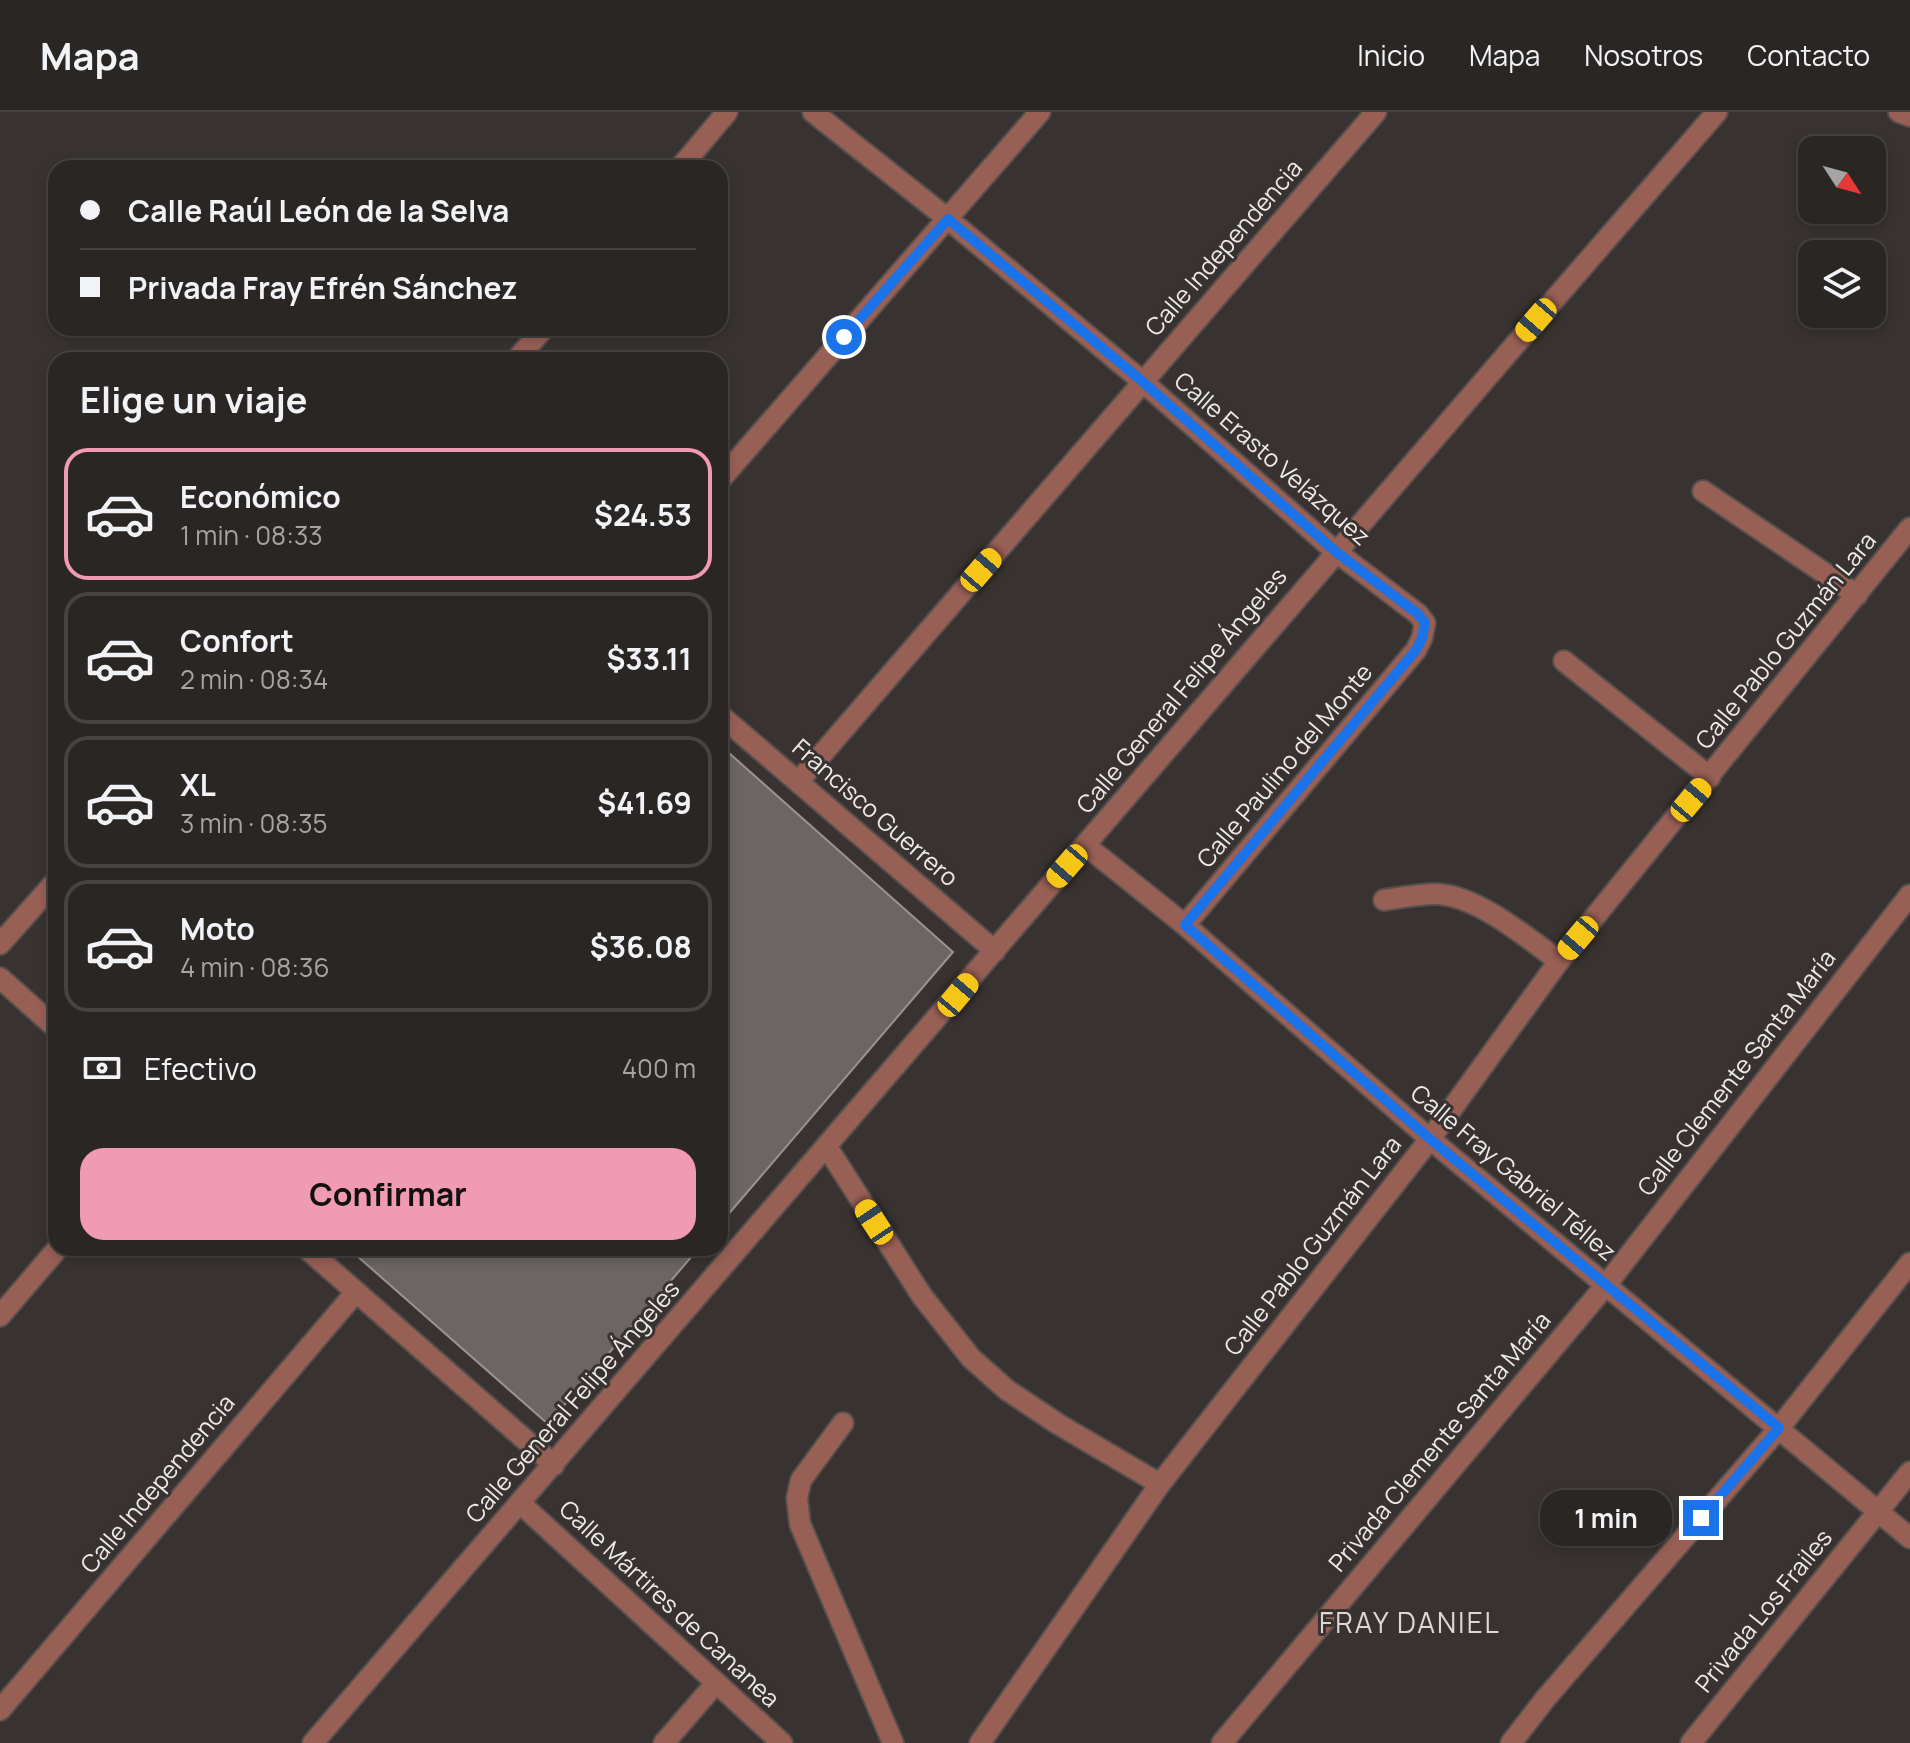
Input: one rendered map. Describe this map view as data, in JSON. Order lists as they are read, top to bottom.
{
  "streets": {
    "street": [
      "Calle Independencia",
      "Calle Erasto Velázquez",
      "Calle Pablo Guzmán Lara",
      "Calle General Felipe Ángeles",
      "Calle Paulino del Monte",
      "Francisco Guerrero",
      "Calle Clemente Santa María",
      "Calle Fray Gabriel Téllez",
      "Privada Clemente Santa María",
      "Calle Mártires de Cananea",
      "Privada Los Frailes"
    ]
  },
  "crossings": [
    ["Calle Independencia", "Calle Erasto Velázquez"],
    ["Calle Independencia", "Francisco Guerrero"],
    ["Calle Independencia", "Calle Mártires de Cananea"],
    ["Calle Erasto Velázquez", "Calle General Felipe Ángeles"],
    ["Calle Erasto Velázquez", "Calle Paulino del Monte"],
    ["Calle Pablo Guzmán Lara", "Calle Fray Gabriel Téllez"],
    ["Calle General Felipe Ángeles", "Francisco Guerrero"],
    ["Calle General Felipe Ángeles", "Calle Fray Gabriel Téllez"],
    ["Calle General Felipe Ángeles", "Calle Mártires de Cananea"],
    ["Calle Paulino del Monte", "Calle Fray Gabriel Téllez"],
    ["Calle Clemente Santa María", "Calle Fray Gabriel Téllez"],
    ["Calle Clemente Santa María", "Privada Clemente Santa María"],
    ["Calle Fray Gabriel Téllez", "Privada Clemente Santa María"],
    ["Calle Fray Gabriel Téllez", "Privada Los Frailes"]
  ],
  "districts": ["FRAY DANIEL"],
  "north": "bottom right",
  "page": {
    "header": "Mapa",
    "nav": [
      "Inicio",
      "Mapa",
      "Nosotros",
      "Contacto"
    ],
    "banner": ["Calle Raúl León de la Selva", "Privada Fray Efrén Sánchez"],
    "heading": "Elige un viaje",
    "list": [
      {
        "name": "Económico",
        "note": "1 min · 08:33",
        "value": "$24.53"
      },
      {
        "name": "Confort",
        "note": "2 min · 08:34",
        "value": "$33.11"
      },
      {
        "name": "XL",
        "note": "3 min · 08:35",
        "value": "$41.69"
      },
      {
        "name": "Moto",
        "note": "4 min · 08:36",
        "value": "$36.08"
      }
    ],
    "pay": ["Efectivo", "400 m"],
    "buttons": "Confirmar",
    "bubble": "1 min"
  }
}
